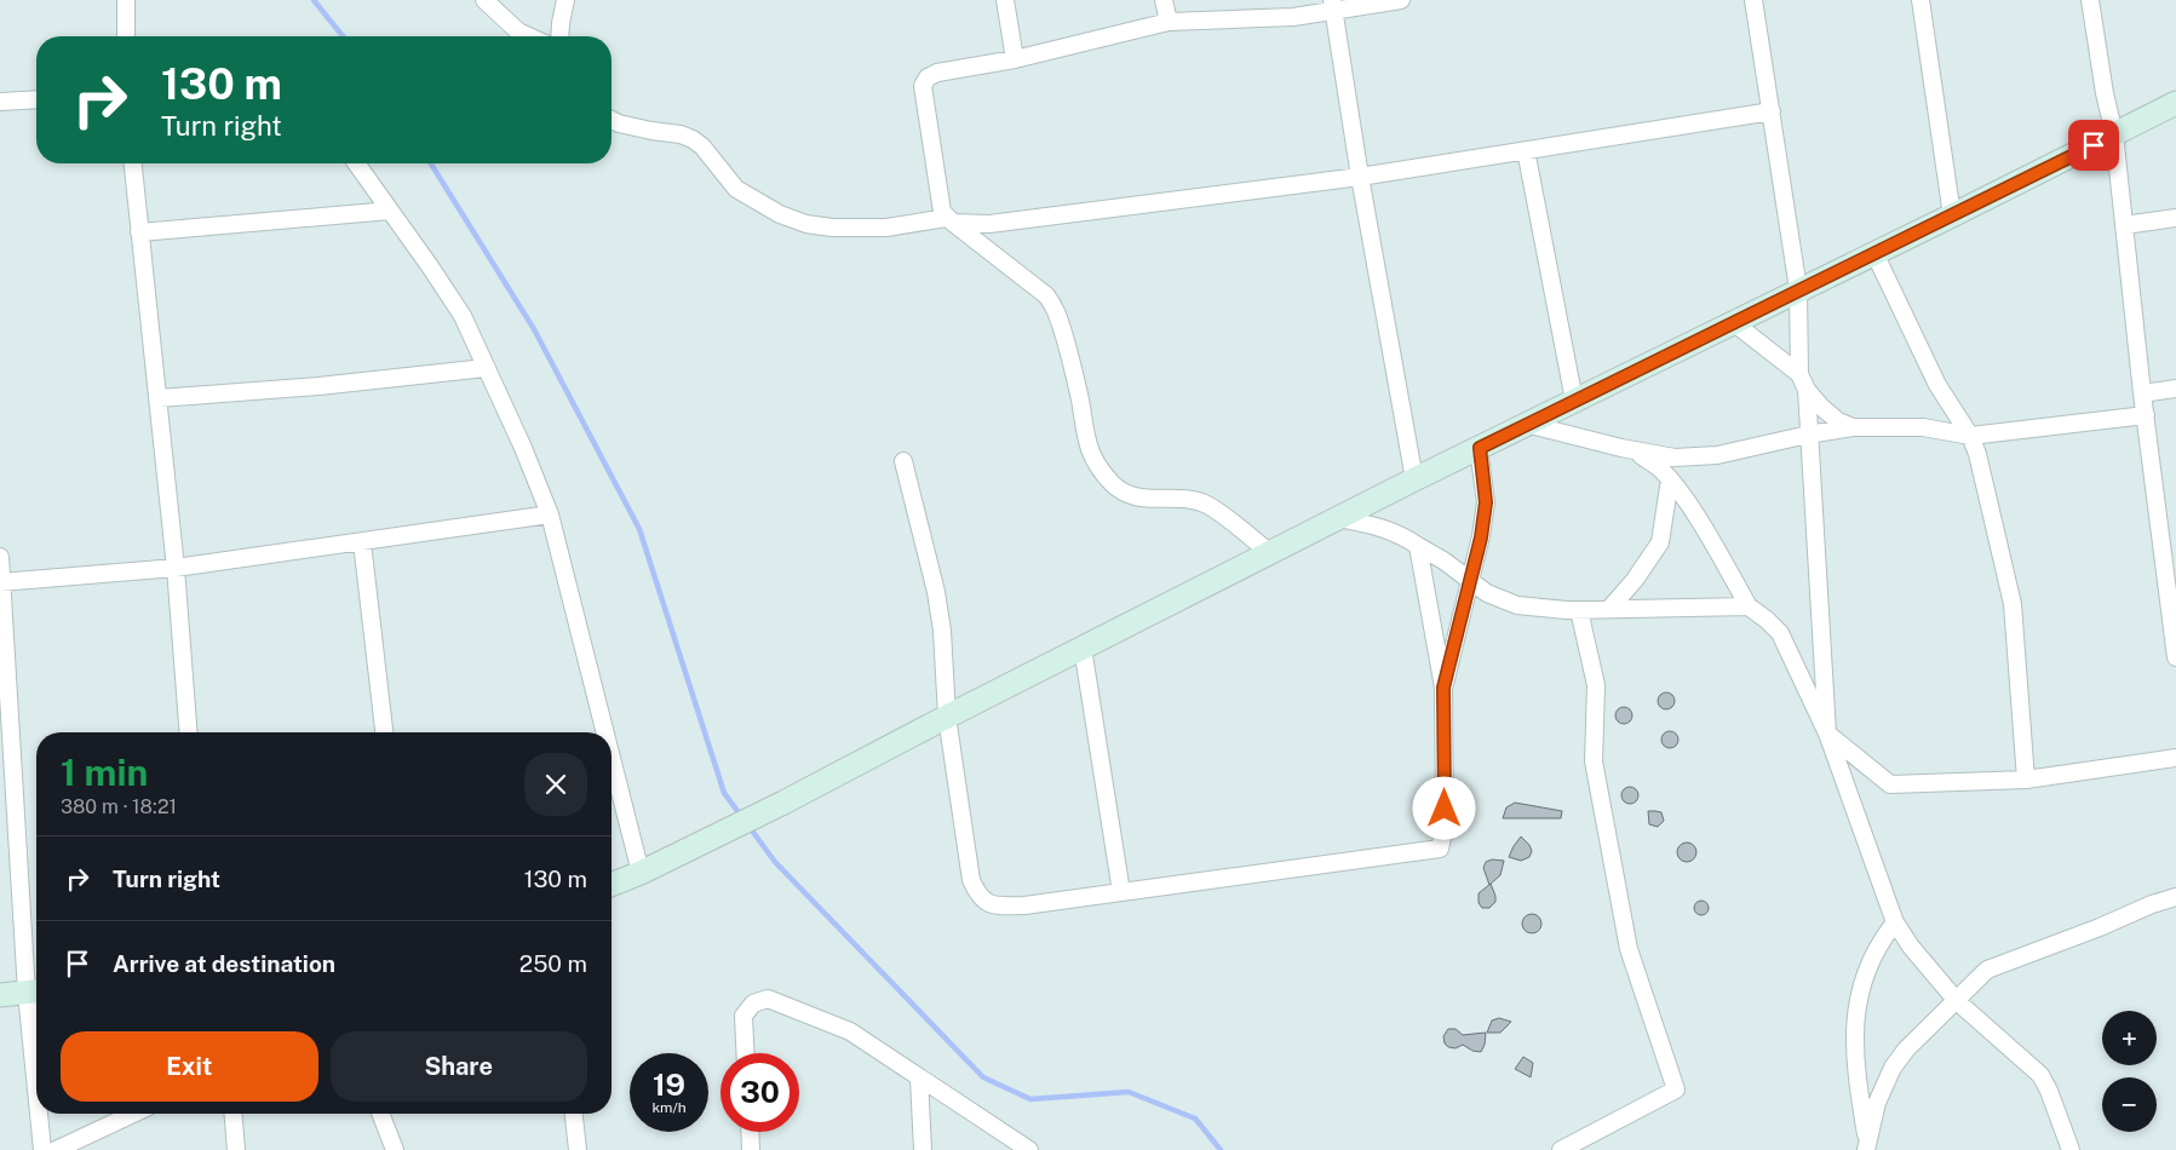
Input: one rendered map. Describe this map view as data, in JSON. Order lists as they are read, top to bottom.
{
  "page": {
    "turn": ["130 m", "Turn right"],
    "heading": ["1 min", "380 m · 18:21"],
    "list": [
      {
        "name": "Turn right",
        "value": "130 m"
      },
      {
        "name": "Arrive at destination",
        "value": "250 m"
      }
    ],
    "map_buttons": ["+", "−"],
    "buttons": ["Exit", "Share"],
    "speed": "19 km/h",
    "limit": "30"
  }
}
